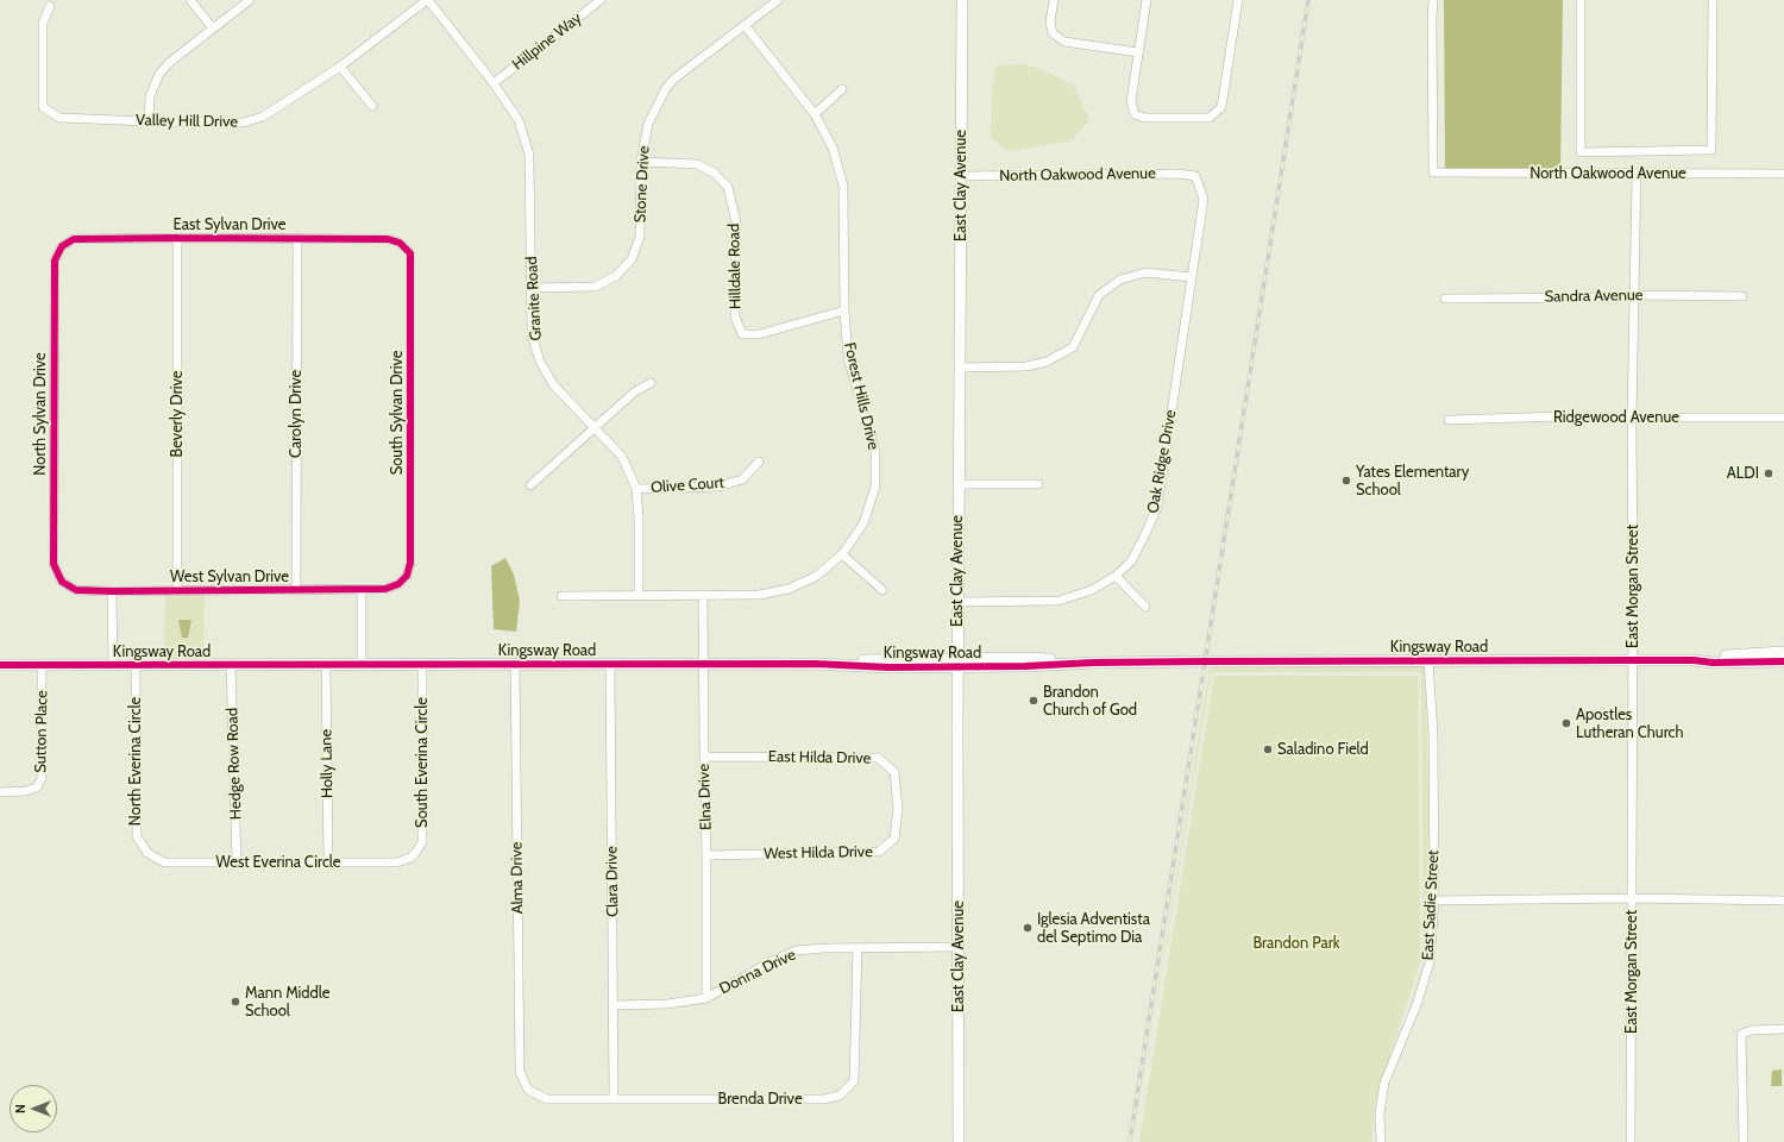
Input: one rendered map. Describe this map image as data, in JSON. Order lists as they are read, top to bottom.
{
  "streets": {
    "street": [
      "Hillpine Way",
      "Valley Hill Drive",
      "North Oakwood Avenue",
      "Stone Drive",
      "East Clay Avenue",
      "East Sylvan Drive",
      "Hilldale Road",
      "Sandra Avenue",
      "Granite Road",
      "Forest Hills Drive",
      "South Sylvan Drive",
      "North Sylvan Drive",
      "Beverly Drive",
      "Carolyn Drive",
      "Ridgewood Avenue",
      "Oak Ridge Drive",
      "Olive Court",
      "West Sylvan Drive",
      "East Morgan Street",
      "Kingsway Road",
      "Sutton Place",
      "East Hilda Drive",
      "North Everina Circle",
      "South Everina Circle",
      "Hedge Row Road",
      "Holly Lane",
      "Elna Drive",
      "West Hilda Drive",
      "West Everina Circle",
      "Alma Drive",
      "Clara Drive",
      "East Sadie Street",
      "Donna Drive",
      "Brenda Drive"
    ]
  },
  "crossings": [
    ["Hillpine Way", "Granite Road"],
    ["Valley Hill Drive", "Granite Road"],
    ["North Oakwood Avenue", "East Clay Avenue"],
    ["North Oakwood Avenue", "Oak Ridge Drive"],
    ["North Oakwood Avenue", "East Morgan Street"],
    ["Stone Drive", "Hilldale Road"],
    ["Stone Drive", "Granite Road"],
    ["Stone Drive", "Forest Hills Drive"],
    ["East Clay Avenue", "Oak Ridge Drive"],
    ["East Clay Avenue", "Kingsway Road"],
    ["East Clay Avenue", "Donna Drive"],
    ["East Sylvan Drive", "South Sylvan Drive"],
    ["East Sylvan Drive", "North Sylvan Drive"],
    ["East Sylvan Drive", "Beverly Drive"],
    ["East Sylvan Drive", "Carolyn Drive"],
    ["Hilldale Road", "Forest Hills Drive"],
    ["Sandra Avenue", "East Morgan Street"],
    ["Granite Road", "Forest Hills Drive"],
    ["Granite Road", "Olive Court"],
    ["Forest Hills Drive", "Elna Drive"],
    ["South Sylvan Drive", "West Sylvan Drive"],
    ["North Sylvan Drive", "West Sylvan Drive"],
    ["Beverly Drive", "West Sylvan Drive"],
    ["Carolyn Drive", "West Sylvan Drive"],
    ["Ridgewood Avenue", "East Morgan Street"],
    ["East Morgan Street", "Kingsway Road"],
    ["Kingsway Road", "Sutton Place"],
    ["Kingsway Road", "North Everina Circle"],
    ["Kingsway Road", "South Everina Circle"],
    ["Kingsway Road", "Hedge Row Road"],
    ["Kingsway Road", "Holly Lane"],
    ["Kingsway Road", "Elna Drive"],
    ["Kingsway Road", "Alma Drive"],
    ["Kingsway Road", "Clara Drive"],
    ["Kingsway Road", "East Sadie Street"],
    ["East Hilda Drive", "Elna Drive"],
    ["East Hilda Drive", "West Hilda Drive"],
    ["North Everina Circle", "West Everina Circle"],
    ["South Everina Circle", "West Everina Circle"],
    ["Hedge Row Road", "West Everina Circle"],
    ["Holly Lane", "West Everina Circle"],
    ["Elna Drive", "West Hilda Drive"],
    ["Elna Drive", "Donna Drive"],
    ["Alma Drive", "Brenda Drive"],
    ["Clara Drive", "Donna Drive"],
    ["Clara Drive", "Brenda Drive"],
    ["Donna Drive", "Brenda Drive"]
  ],
  "parks": ["Brandon Park"],
  "places": [
    "ALDI",
    "Yates Elementary School",
    "Brandon Church of God",
    "Apostles Lutheran Church",
    "Saladino Field",
    "Iglesia Adventista del Septimo Dia",
    "Mann Middle School"
  ],
  "north": "left"
}
